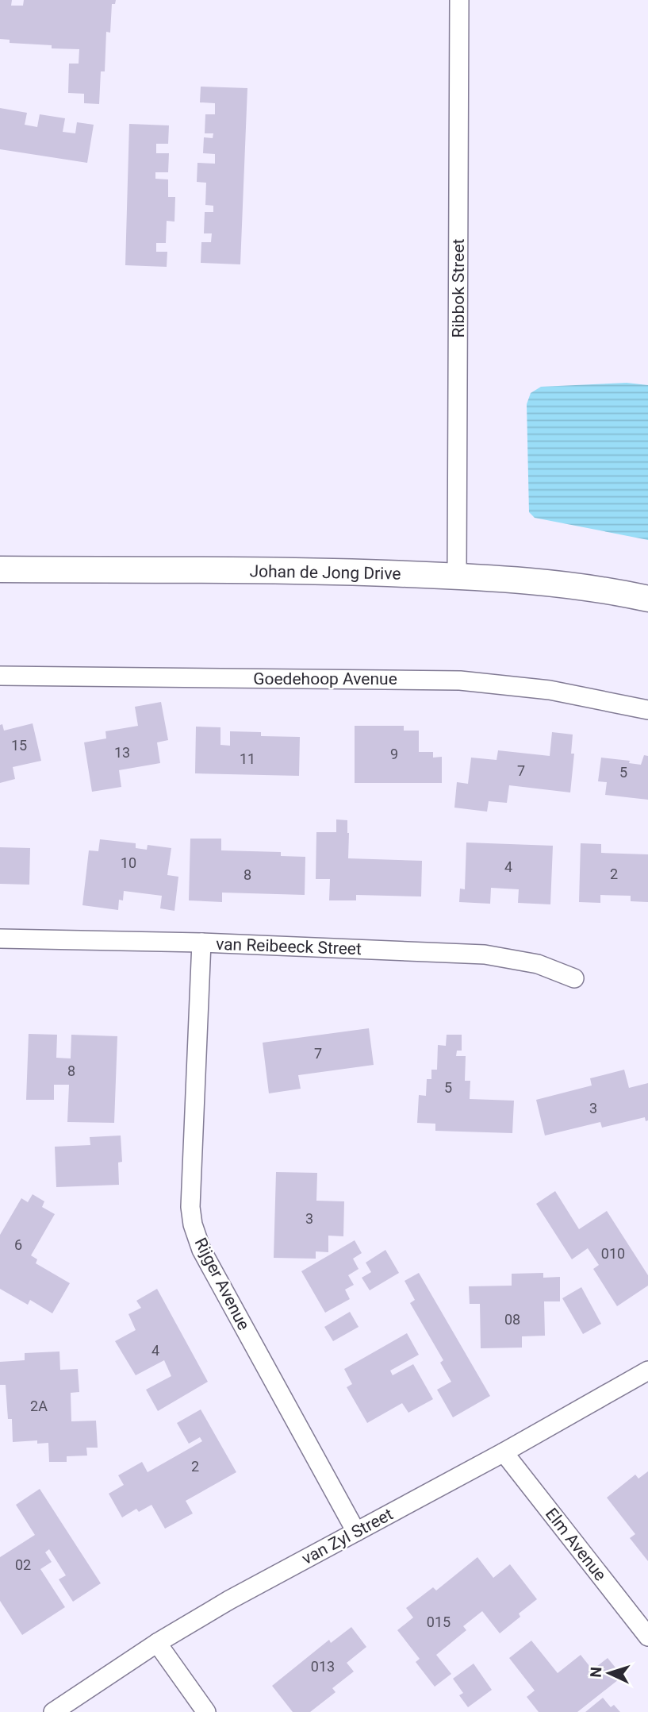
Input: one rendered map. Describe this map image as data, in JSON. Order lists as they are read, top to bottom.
{
  "streets": {
    "street": [
      "Ribbok Street",
      "Johan de Jong Drive",
      "Goedehoop Avenue",
      "van Reibeeck Street",
      "Rijger Avenue",
      "van Zyl Street",
      "Elm Avenue"
    ]
  },
  "crossings": [
    ["Ribbok Street", "Johan de Jong Drive"],
    ["van Reibeeck Street", "Rijger Avenue"],
    ["Rijger Avenue", "van Zyl Street"],
    ["van Zyl Street", "Elm Avenue"]
  ],
  "house_numbers": [
    "15",
    "13",
    "9",
    "11",
    "7",
    "5",
    "10",
    "4",
    "2",
    "8",
    "7",
    "8",
    "5",
    "3",
    "3",
    "6",
    "010",
    "08",
    "4",
    "2A",
    "2",
    "02",
    "015",
    "013"
  ],
  "north": "left"
}
